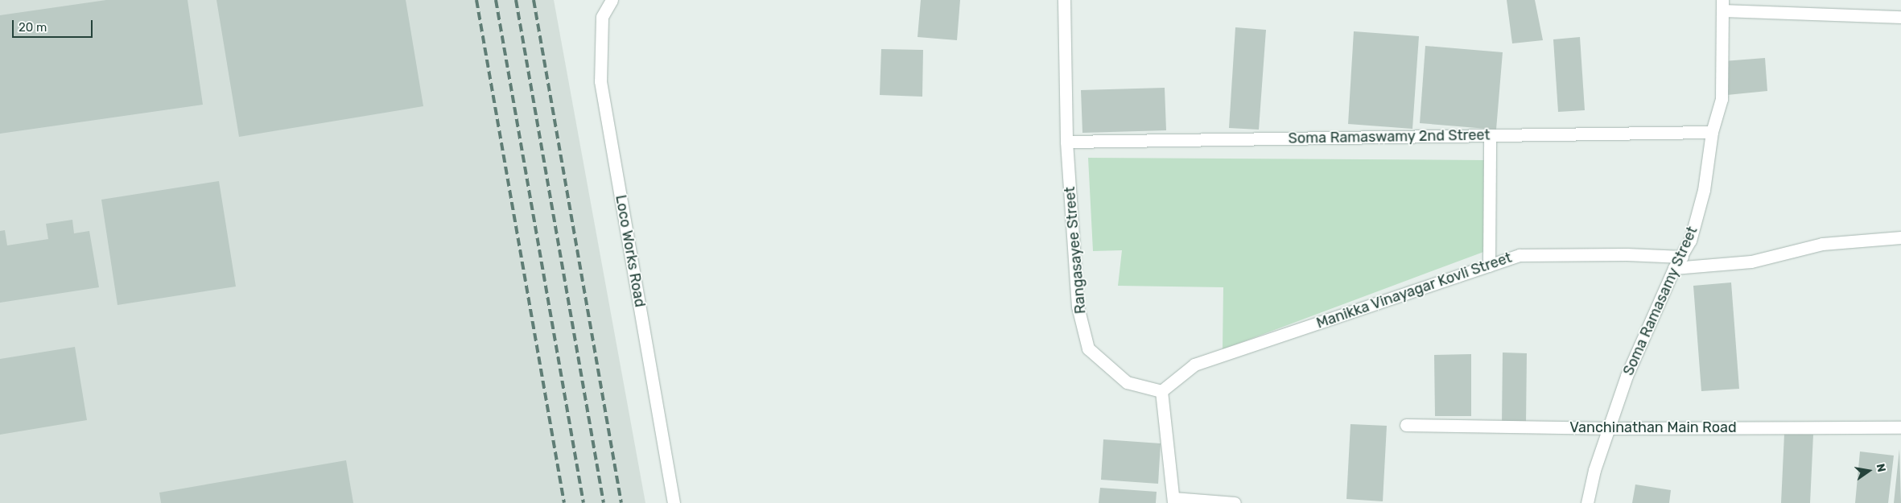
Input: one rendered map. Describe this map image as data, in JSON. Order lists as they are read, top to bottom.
{
  "streets": {
    "street": [
      "Soma Ramaswamy 2nd Street",
      "Rangasayee Street",
      "Loco Works Road",
      "Manikka Vinayagar Kovli Street",
      "Soma Ramasamy Street",
      "Vanchinathan Main Road"
    ]
  },
  "crossings": [
    ["Soma Ramaswamy 2nd Street", "Rangasayee Street"],
    ["Soma Ramaswamy 2nd Street", "Soma Ramasamy Street"],
    ["Rangasayee Street", "Manikka Vinayagar Kovli Street"],
    ["Manikka Vinayagar Kovli Street", "Soma Ramasamy Street"],
    ["Soma Ramasamy Street", "Vanchinathan Main Road"]
  ],
  "scale_bar": "20 m",
  "north": "right"
}
